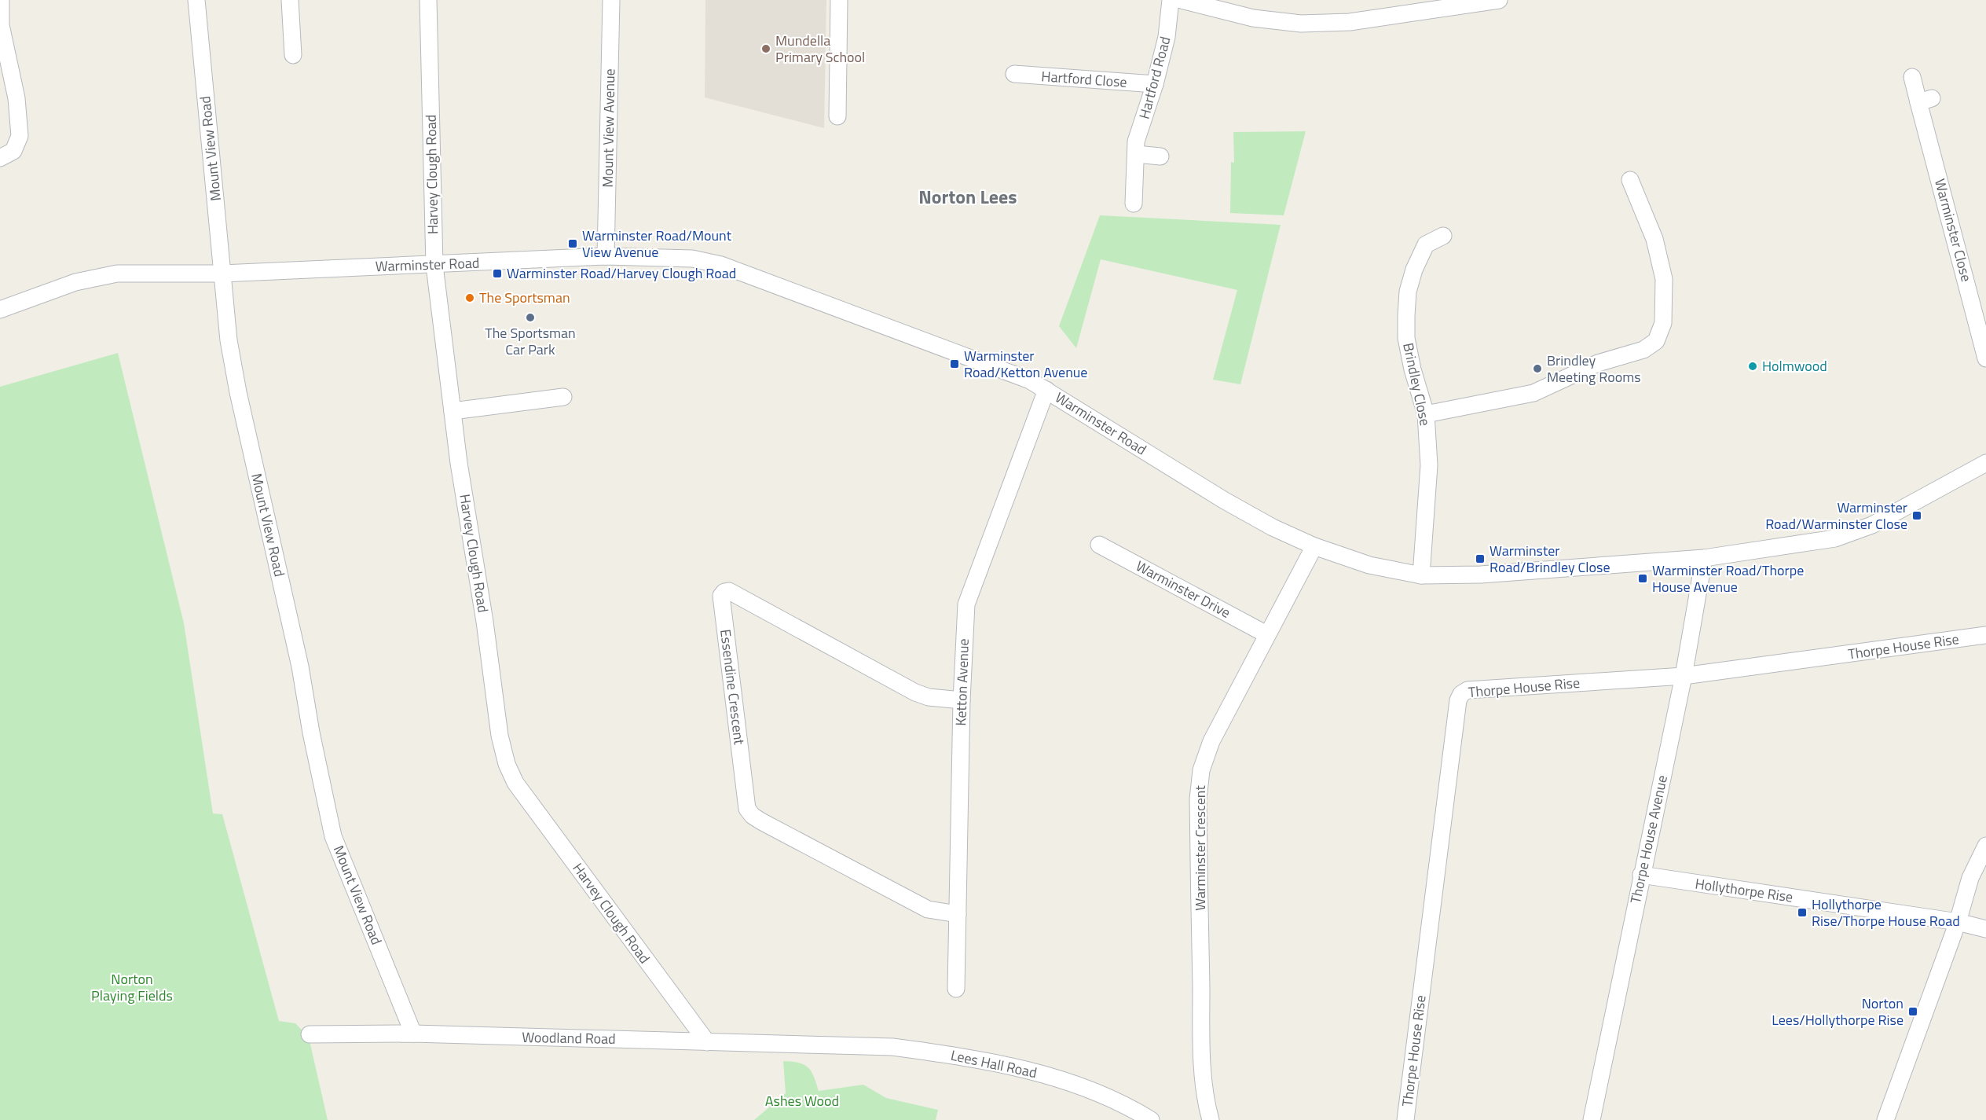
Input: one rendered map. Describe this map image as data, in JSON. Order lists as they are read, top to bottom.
{
  "streets": {
    "street": [
      "Hartford Road",
      "Hartford Close",
      "Mount View Avenue",
      "Mount View Road",
      "Harvey Clough Road",
      "Warminster Close",
      "Warminster Road",
      "Brindley Close",
      "Warminster Drive",
      "Thorpe House Rise",
      "Ketton Avenue",
      "Essendine Crescent",
      "Thorpe House Avenue",
      "Warminster Crescent",
      "Hollythorpe Rise",
      "Woodland Road",
      "Lees Hall Road"
    ]
  },
  "crossings": [
    ["Hartford Road", "Hartford Close"],
    ["Mount View Avenue", "Warminster Road"],
    ["Mount View Road", "Warminster Road"],
    ["Mount View Road", "Woodland Road"],
    ["Harvey Clough Road", "Warminster Road"],
    ["Harvey Clough Road", "Woodland Road"],
    ["Warminster Road", "Brindley Close"],
    ["Warminster Road", "Ketton Avenue"],
    ["Warminster Road", "Thorpe House Avenue"],
    ["Warminster Road", "Warminster Crescent"],
    ["Warminster Drive", "Warminster Crescent"],
    ["Thorpe House Rise", "Thorpe House Avenue"],
    ["Ketton Avenue", "Essendine Crescent"],
    ["Thorpe House Avenue", "Hollythorpe Rise"],
    ["Woodland Road", "Lees Hall Road"]
  ],
  "districts": ["Norton Lees"],
  "parks": ["Norton Playing Fields", "Ashes Wood"],
  "places": {
    "other": [
      "Mundella Primary School",
      "The Sportsman",
      "The Sportsman Car Park",
      "Holmwood",
      "Brindley Meeting Rooms"
    ],
    "transit": [
      "Warminster Road/Mount View Avenue",
      "Warminster Road/Harvey Clough Road",
      "Warminster Road/Ketton Avenue",
      "Warminster Road/Warminster Close",
      "Warminster Road/Brindley Close",
      "Warminster Road/Thorpe House Avenue",
      "Hollythorpe Rise/Thorpe House Road",
      "Norton Lees/Hollythorpe Rise"
    ]
  }
}
